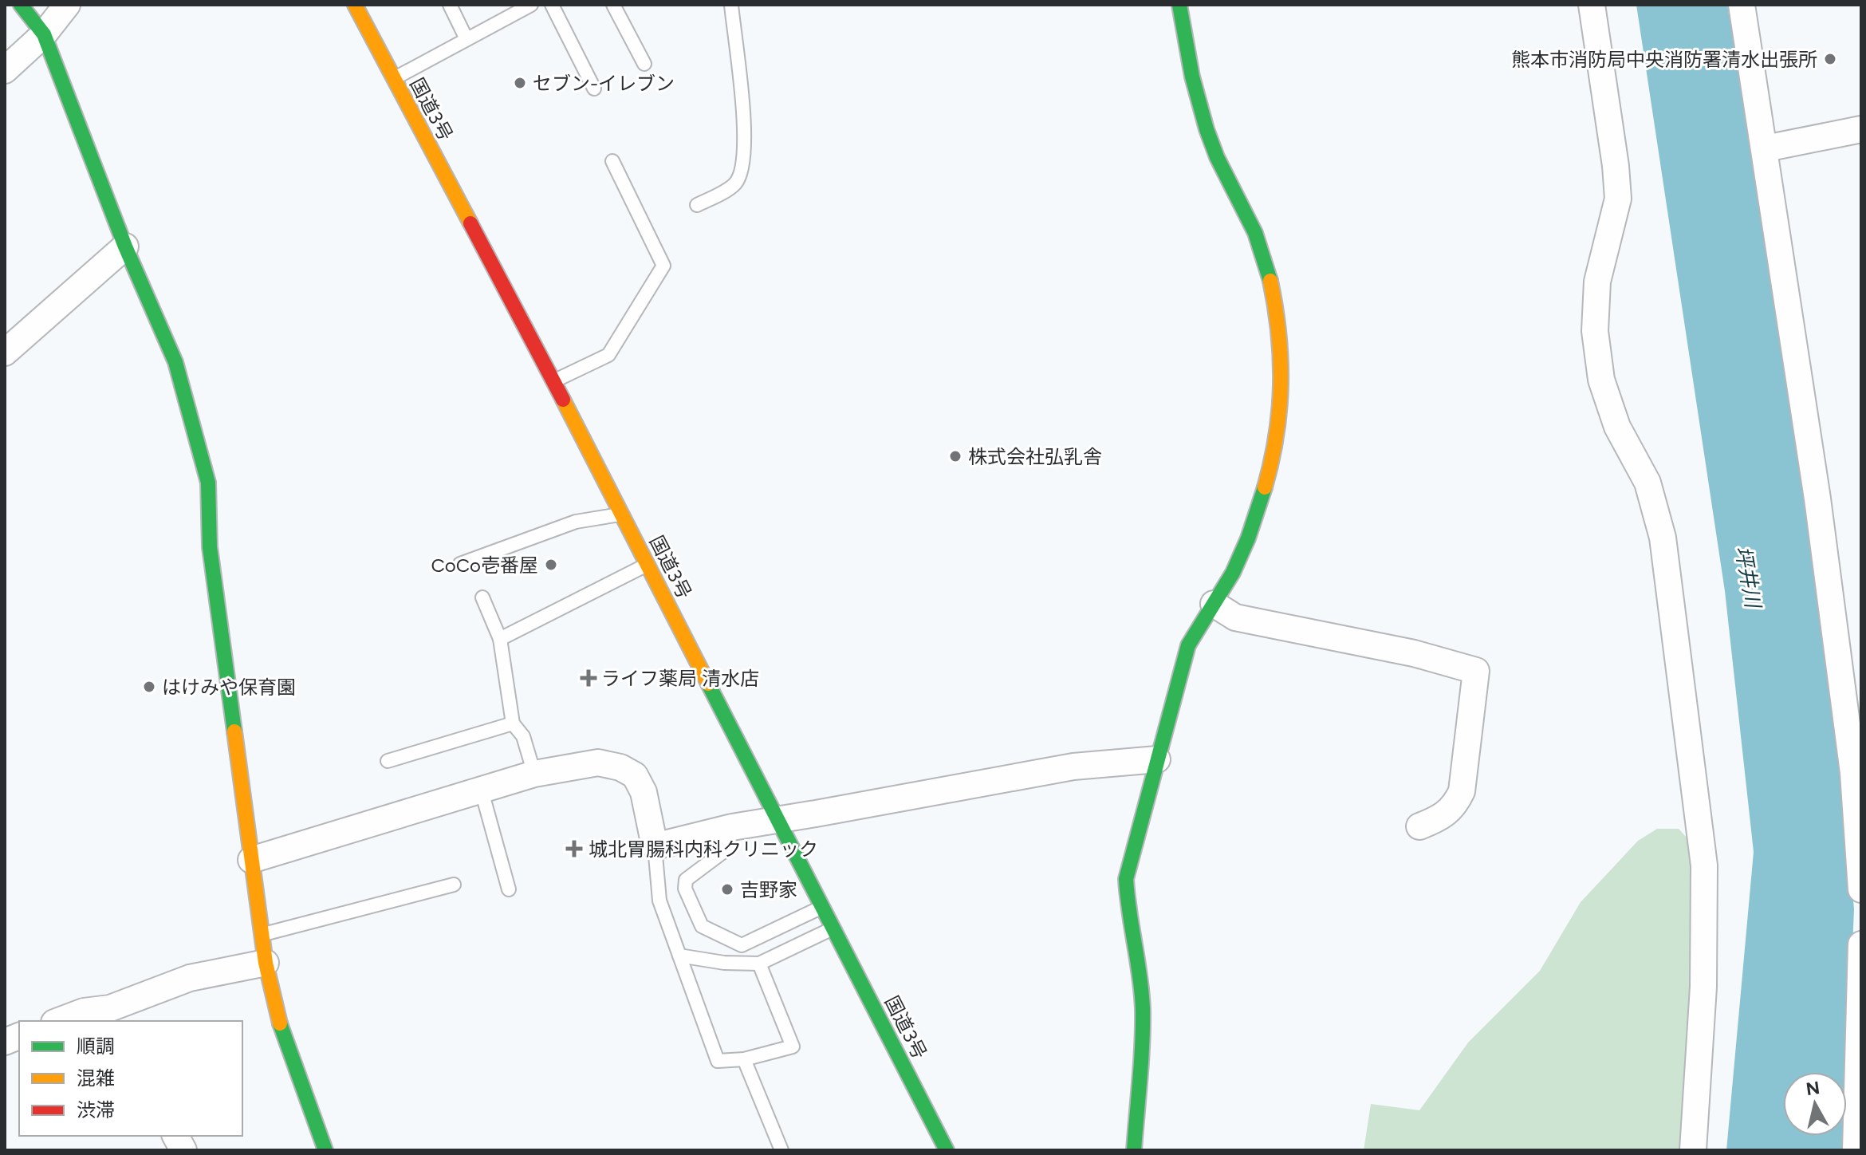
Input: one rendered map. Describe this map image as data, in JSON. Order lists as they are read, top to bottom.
{
  "streets": {
    "main road": ["国道3号"]
  },
  "water": ["坪井川"],
  "places": {
    "other": [
      "熊本市消防局中央消防署清水出張所",
      "セブン-イレブン",
      "株式会社弘乳舎",
      "CoCo壱番屋",
      "はけみや保育園",
      "吉野家"
    ],
    "health": ["ライフ薬局 清水店", "城北胃腸科内科クリニック"]
  },
  "legend": ["順調", "混雑", "渋滞"],
  "north": "top"
}
